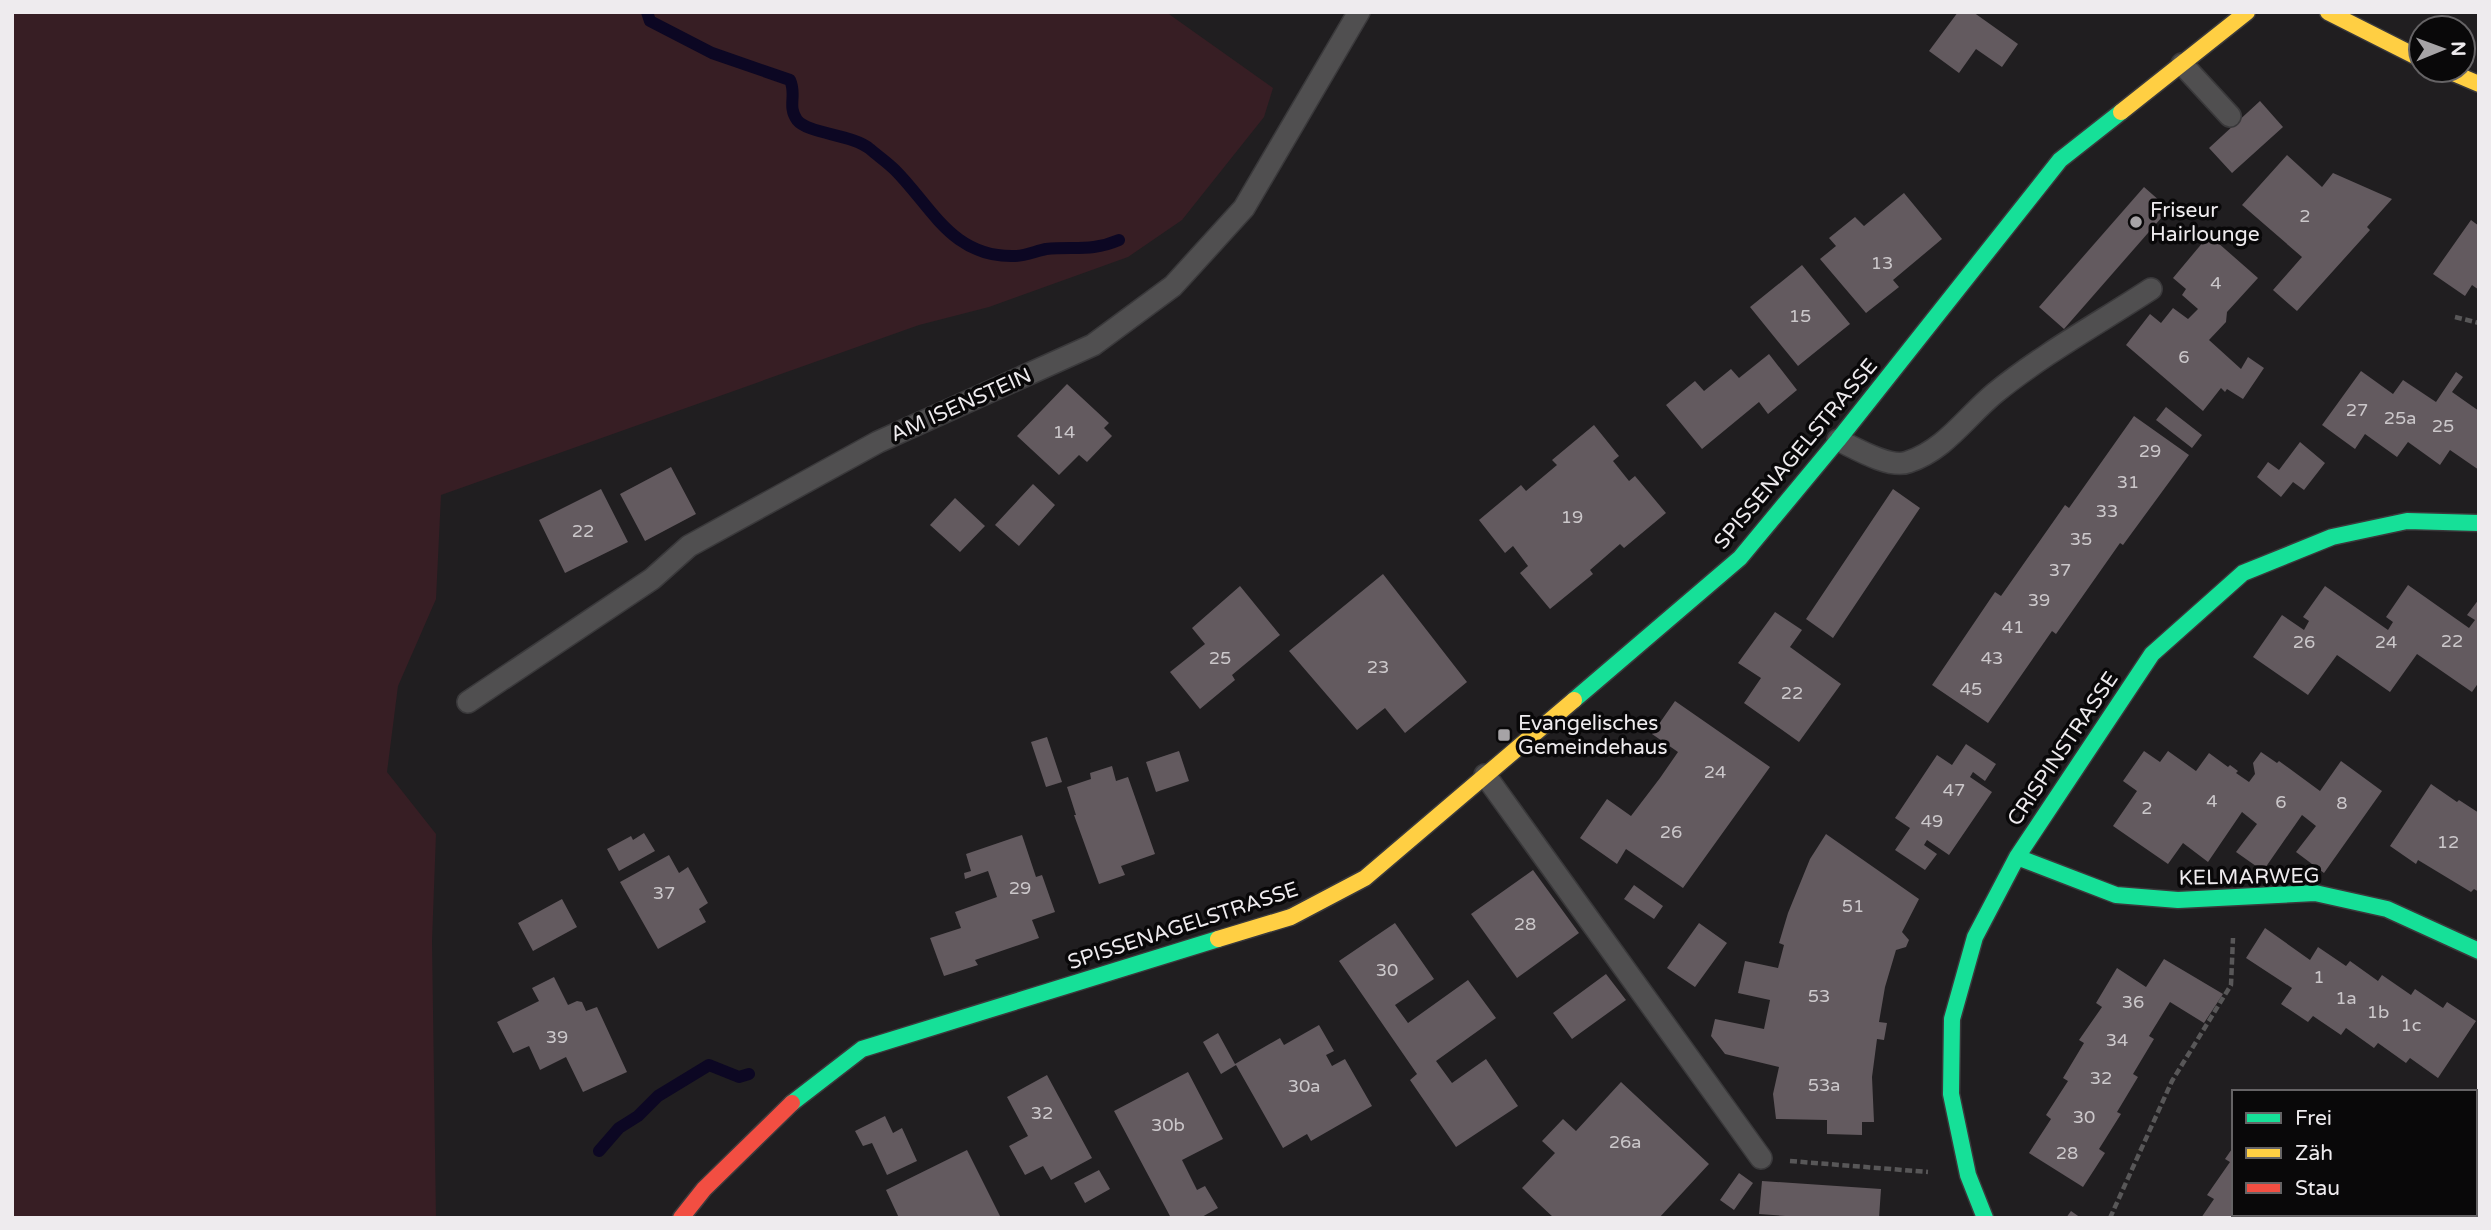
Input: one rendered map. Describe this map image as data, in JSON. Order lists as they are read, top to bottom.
{
  "streets": {
    "street": ["SPISSENAGELSTRASSE", "CRISPINSTRASSE", "KELMARWEG"],
    "lane": ["AM ISENSTEIN"]
  },
  "crossings": [
    ["CRISPINSTRASSE", "KELMARWEG"]
  ],
  "places": {
    "other": ["Friseur Hairlounge"],
    "transit": ["Evangelisches Gemeindehaus"]
  },
  "house_numbers": [
    "2",
    "13",
    "4",
    "15",
    "6",
    "27",
    "25a",
    "25",
    "14",
    "29",
    "31",
    "33",
    "19",
    "22",
    "35",
    "37",
    "39",
    "41",
    "22",
    "26",
    "24",
    "25",
    "43",
    "23",
    "45",
    "22",
    "24",
    "47",
    "4",
    "6",
    "8",
    "2",
    "49",
    "26",
    "12",
    "29",
    "37",
    "51",
    "28",
    "30",
    "1",
    "53",
    "1a",
    "36",
    "1b",
    "1c",
    "39",
    "34",
    "32",
    "53a",
    "30a",
    "32",
    "30",
    "30b",
    "26a",
    "28"
  ],
  "legend": ["Frei", "Zäh", "Stau"],
  "north": "right"
}
